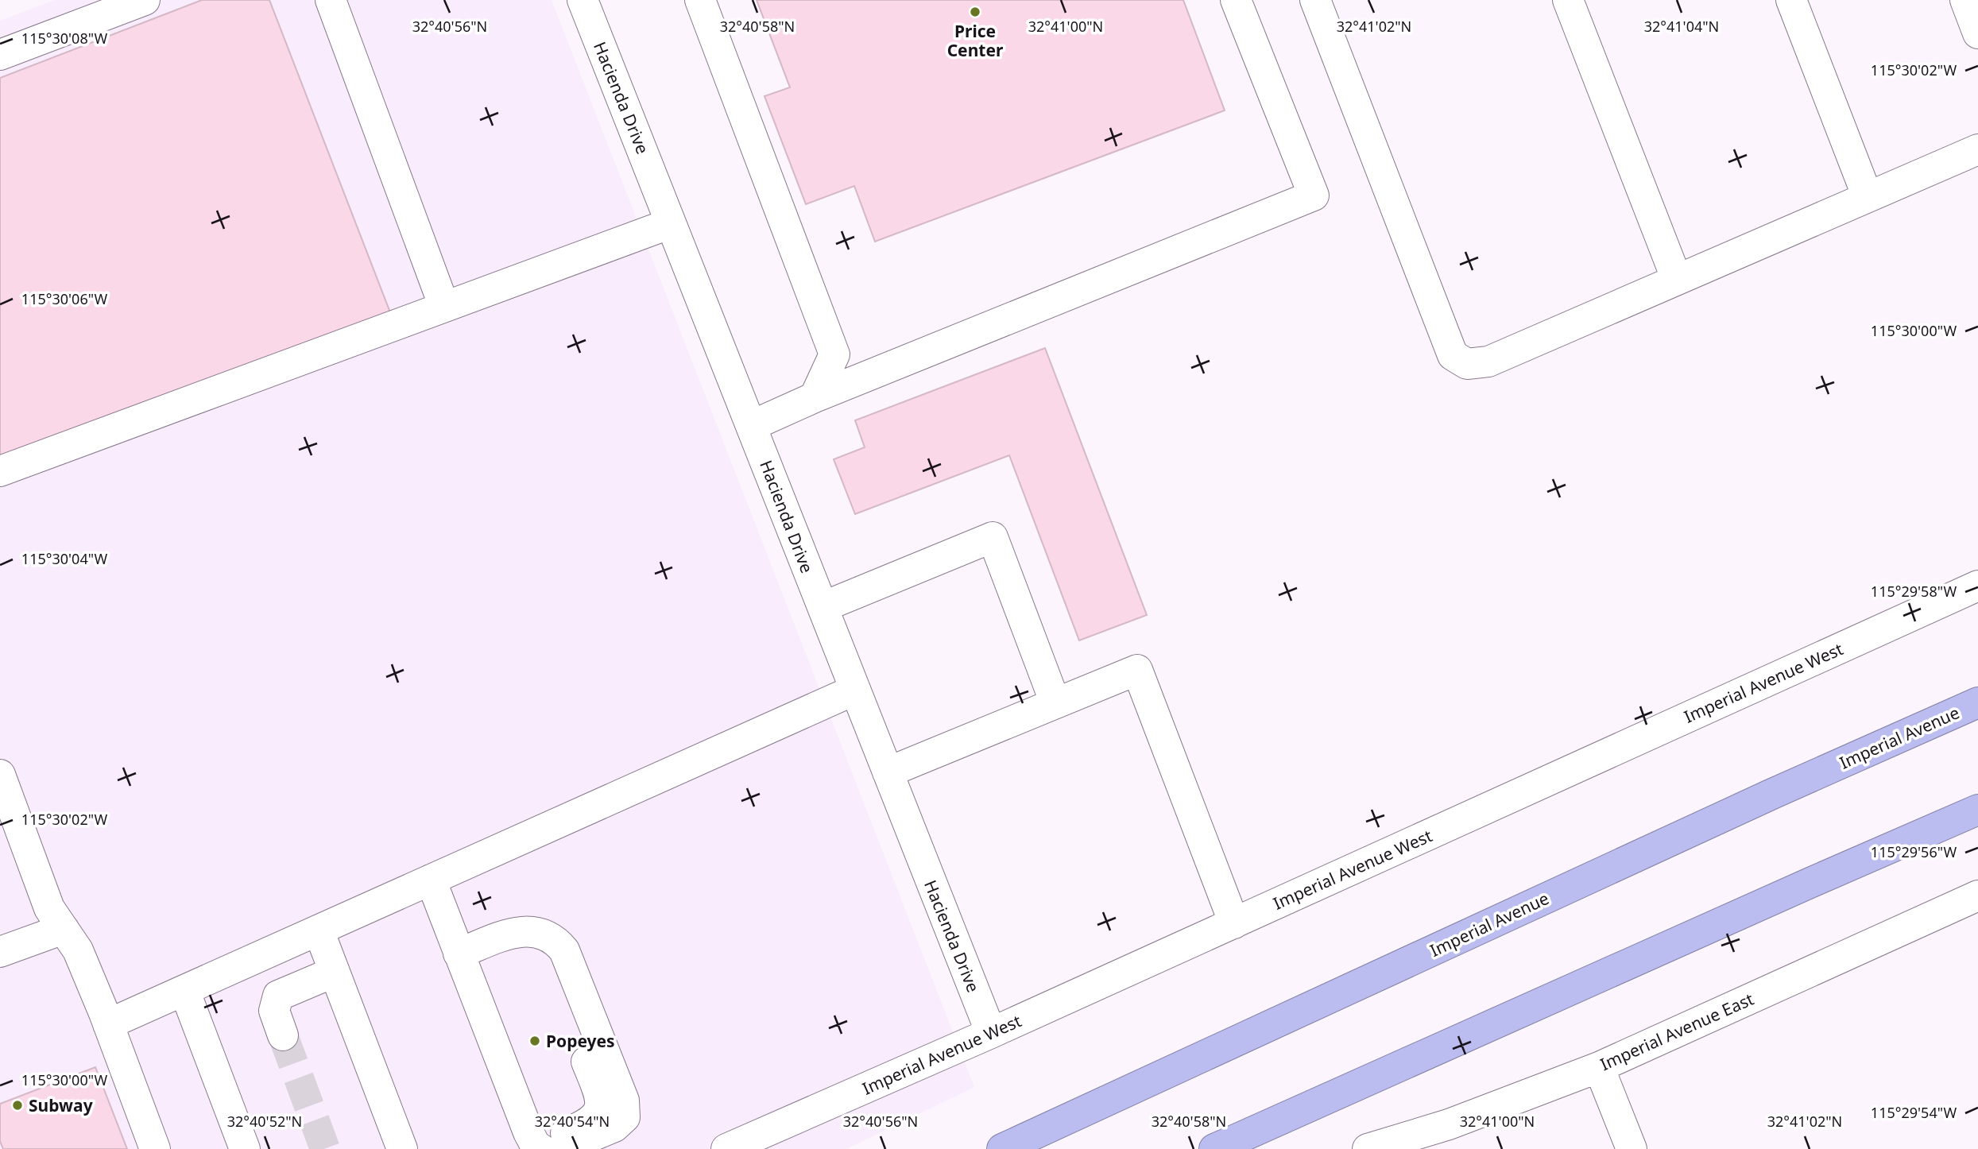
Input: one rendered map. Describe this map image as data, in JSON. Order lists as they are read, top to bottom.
{
  "streets": {
    "highway": ["Imperial Avenue"],
    "street": ["Hacienda Drive", "Imperial Avenue West", "Imperial Avenue East"]
  },
  "crossings": [
    ["Hacienda Drive", "Imperial Avenue West"]
  ],
  "places": ["Price Center", "Popeyes", "Subway"],
  "coordinates": [
    "32°40'56\"N",
    "32°40'58\"N",
    "32°41'00\"N",
    "32°41'02\"N",
    "32°41'04\"N",
    "115°30'08\"W",
    "115°30'02\"W",
    "115°30'06\"W",
    "115°30'00\"W",
    "115°30'04\"W",
    "115°29'58\"W",
    "115°29'56\"W",
    "115°29'54\"W",
    "32°40'52\"N",
    "32°40'54\"N"
  ]
}
